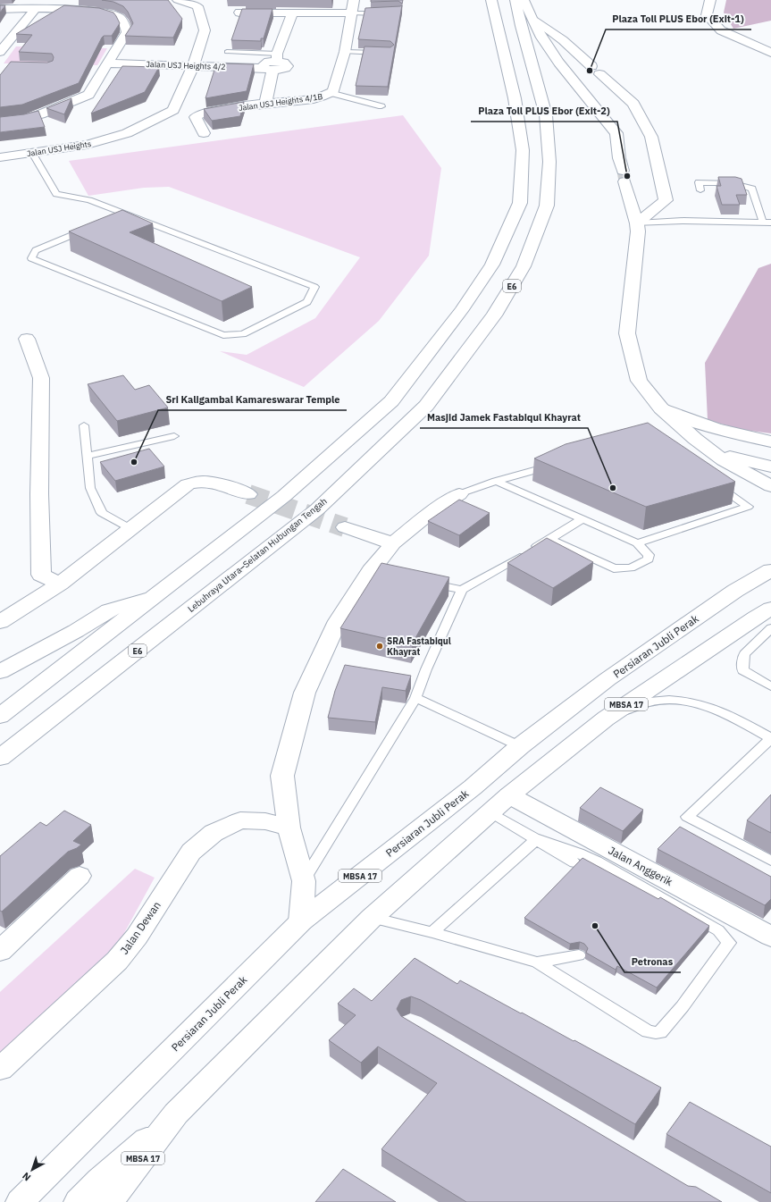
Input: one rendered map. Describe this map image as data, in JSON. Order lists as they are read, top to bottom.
{
  "streets": {
    "main road": [
      "Jalan USJ Heights 4/2",
      "Jalan USJ Heights 4/1B",
      "Jalan USJ Heights",
      "E6",
      "Lebuhraya Utara–Selatan Hubungan Tengah",
      "Persiaran Jubli Perak",
      "MBSA 17",
      "Jalan Anggerik",
      "Jalan Dewan"
    ]
  },
  "crossings": [
    ["Jalan USJ Heights 4/2", "Jalan USJ Heights"],
    ["MBSA 17", "Jalan Anggerik"]
  ],
  "places": [
    "Plaza Toll PLUS Ebor (Exit-1)",
    "Plaza Toll PLUS Ebor (Exit-2)",
    "Sri Kaligambal Kamareswarar Temple",
    "Masjid Jamek Fastabiqul Khayrat",
    "SRA Fastabiqul Khayrat",
    "Petronas"
  ],
  "north": "bottom left"
}
